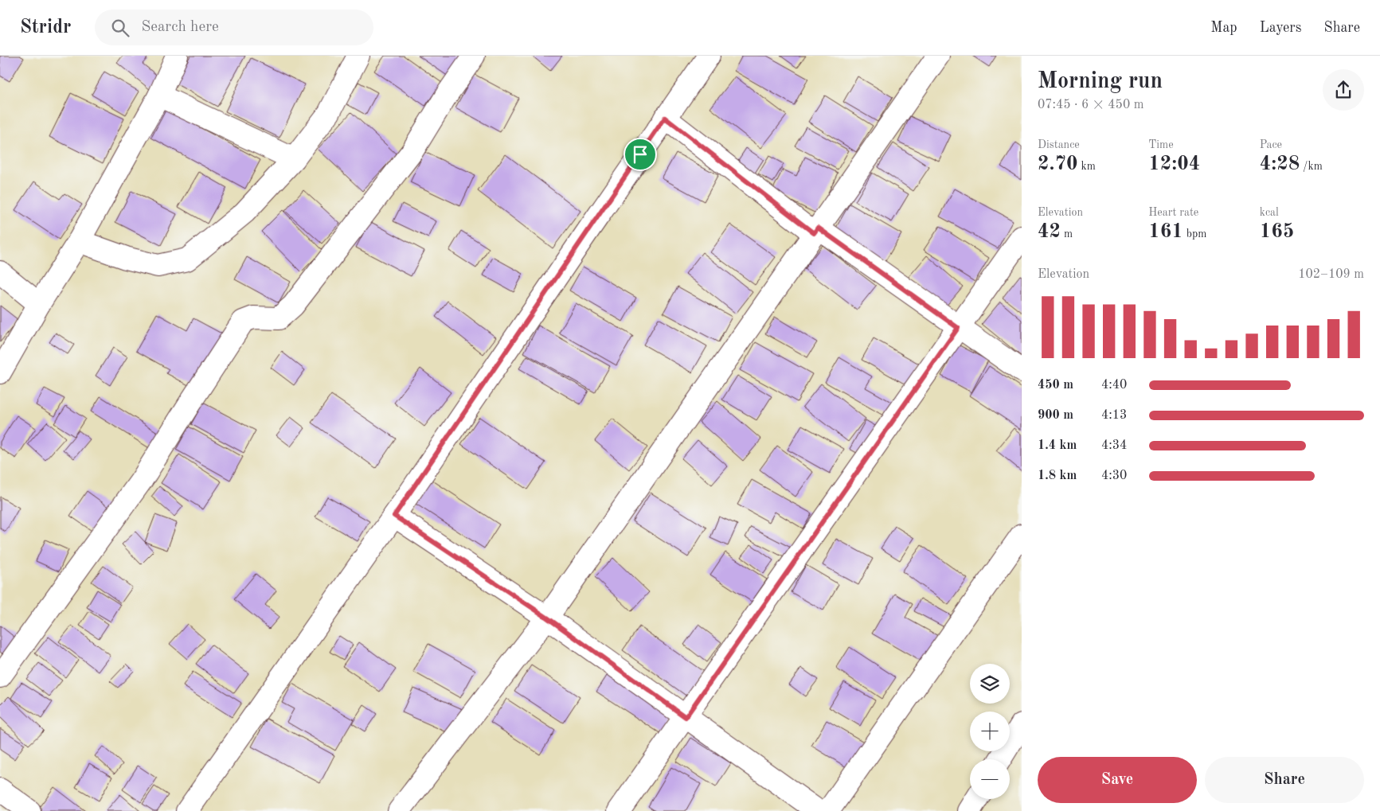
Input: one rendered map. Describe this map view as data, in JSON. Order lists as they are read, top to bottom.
{
  "page": {
    "header": "Stridr",
    "search": "Search here",
    "nav": ["Map", "Layers", "Share"],
    "heading": ["Morning run", "07:45 · 6 × 450 m"],
    "stats": [
      ["Distance", "2.70 km"],
      ["Time", "12:04"],
      ["Pace", "4:28 /km"],
      ["Elevation", "42 m"],
      ["Heart rate", "161 bpm"],
      ["kcal", "165"]
    ],
    "chart": ["Elevation", "102–109 m"],
    "list": [
      {
        "name": "450 m",
        "note": "4:40"
      },
      {
        "name": "900 m",
        "note": "4:13"
      },
      {
        "name": "1.4 km",
        "note": "4:34"
      },
      {
        "name": "1.8 km",
        "note": "4:30"
      }
    ],
    "map_buttons": ["+", "−"],
    "buttons": ["Save", "Share"]
  }
}
